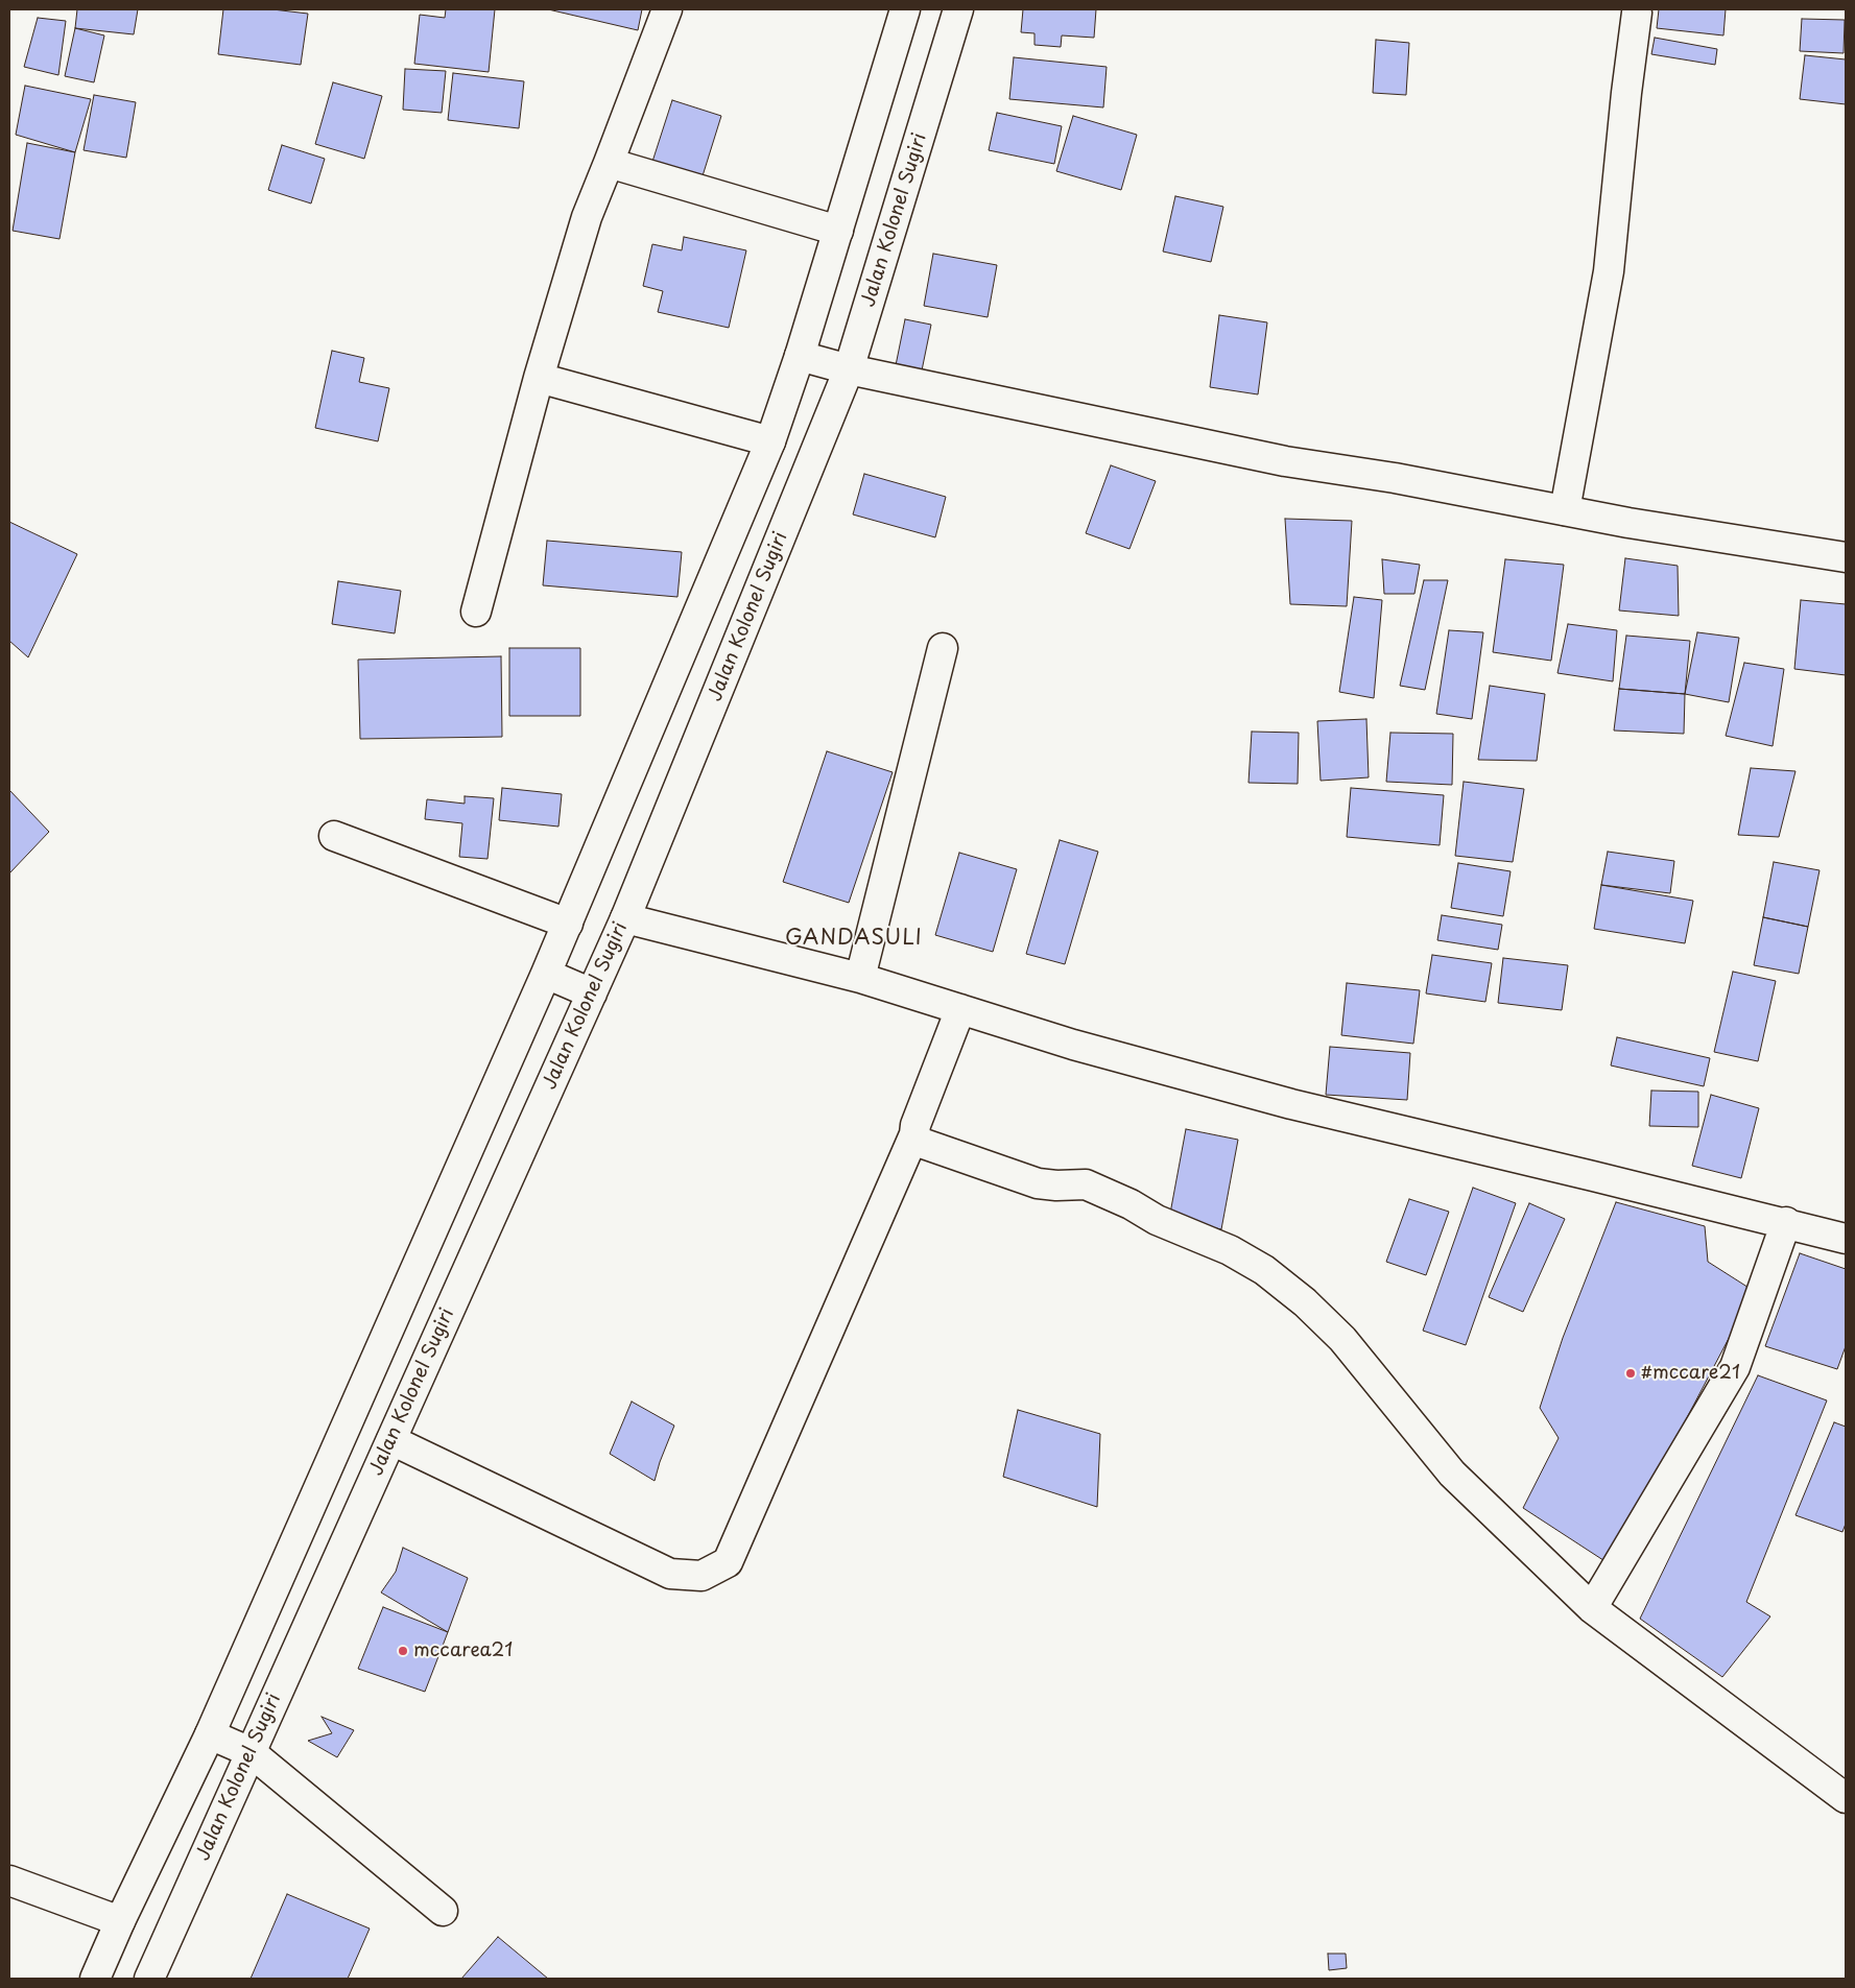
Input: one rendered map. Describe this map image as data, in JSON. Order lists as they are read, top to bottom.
{
  "streets": {
    "street": ["Jalan Kolonel Sugiri"]
  },
  "districts": ["GANDASULI"],
  "places": ["#mccare21", "mccarea21"]
}
